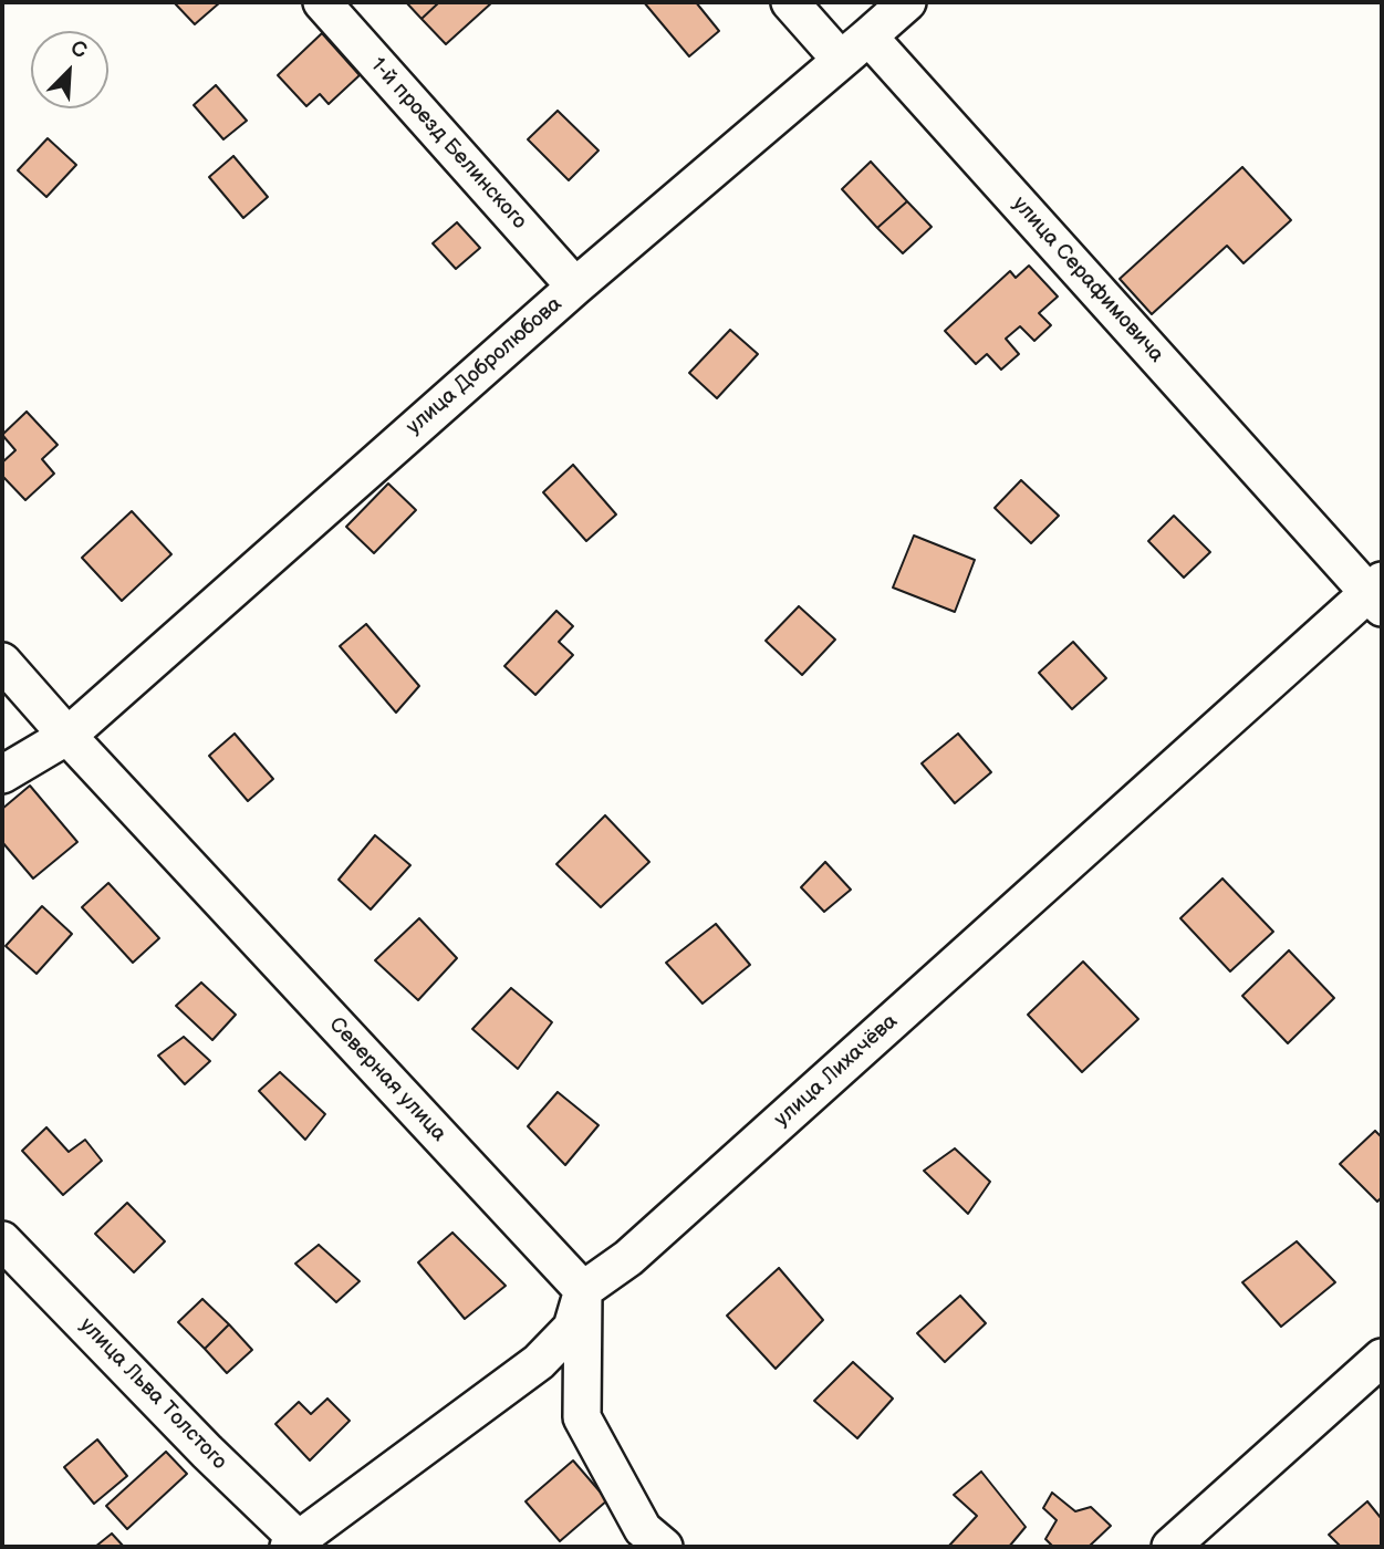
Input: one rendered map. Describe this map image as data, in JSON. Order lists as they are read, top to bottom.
{
  "streets": {
    "street": [
      "1-й проезд Белинского",
      "улица Серафимовича",
      "улица Добролюбова",
      "улица Лихачёва",
      "Северная улица",
      "улица Льва Толстого"
    ]
  },
  "crossings": [
    ["1-й проезд Белинского", "улица Добролюбова"],
    ["улица Серафимовича", "улица Добролюбова"],
    ["улица Серафимовича", "улица Лихачёва"],
    ["улица Добролюбова", "Северная улица"],
    ["улица Лихачёва", "Северная улица"]
  ],
  "north": "top right"
}
